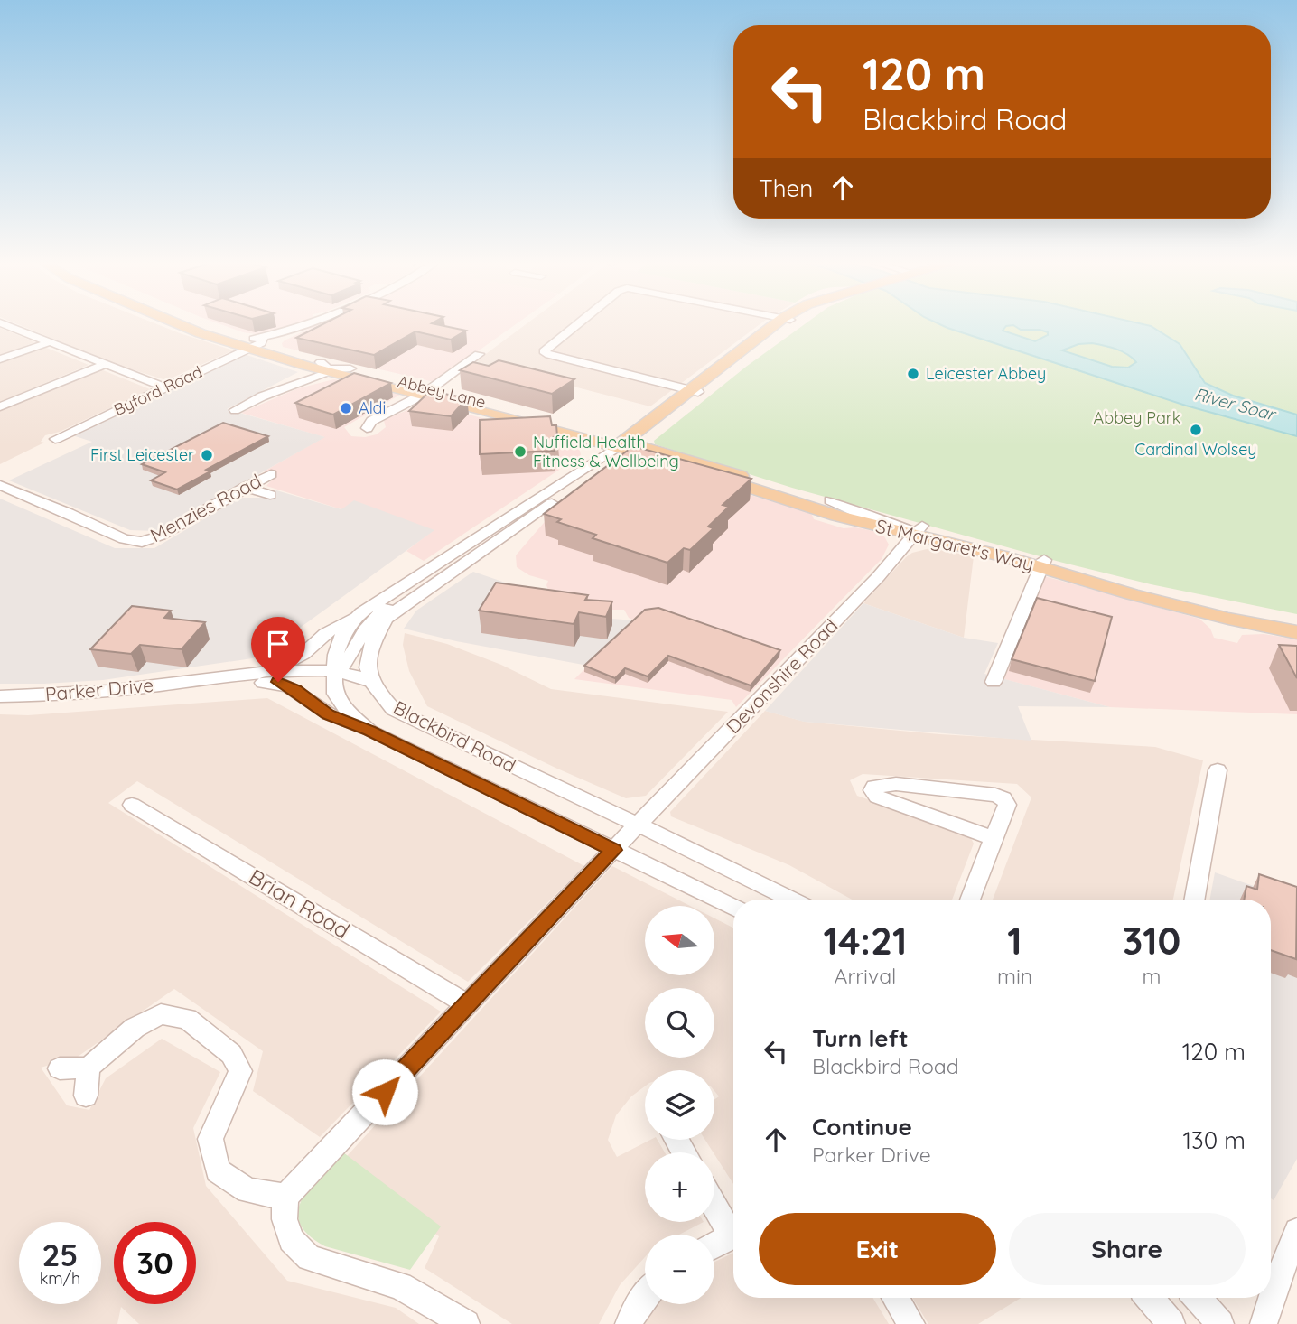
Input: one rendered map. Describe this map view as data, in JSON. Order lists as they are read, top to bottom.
{
  "streets": {
    "main road": ["Abbey Lane", "St Margaret's Way"],
    "street": [
      "Byford Road",
      "Menzies Road",
      "Devonshire Road",
      "Parker Drive",
      "Blackbird Road",
      "Brian Road"
    ]
  },
  "crossings": [
    ["Byford Road", "Abbey Lane"],
    ["Abbey Lane", "St Margaret's Way"],
    ["Abbey Lane", "Blackbird Road"],
    ["St Margaret's Way", "Devonshire Road"],
    ["St Margaret's Way", "Blackbird Road"],
    ["Devonshire Road", "Blackbird Road"],
    ["Parker Drive", "Blackbird Road"]
  ],
  "water": ["River Soar"],
  "parks": ["Abbey Park"],
  "places": [
    "Leicester Abbey",
    "Aldi",
    "Cardinal Wolsey",
    "Nuffield Health Fitness & Wellbeing",
    "First Leicester"
  ],
  "north": "left",
  "page": {
    "turn": ["120 m", "Blackbird Road"],
    "then": "Then",
    "eta": [
      "14:21",
      "Arrival",
      "1",
      "min",
      "310",
      "m"
    ],
    "map_buttons": ["+", "−"],
    "list": [
      {
        "name": "Turn left",
        "note": "Blackbird Road",
        "value": "120 m"
      },
      {
        "name": "Continue",
        "note": "Parker Drive",
        "value": "130 m"
      }
    ],
    "buttons": ["Exit", "Share"],
    "speed": "25 km/h",
    "limit": "30"
  }
}
